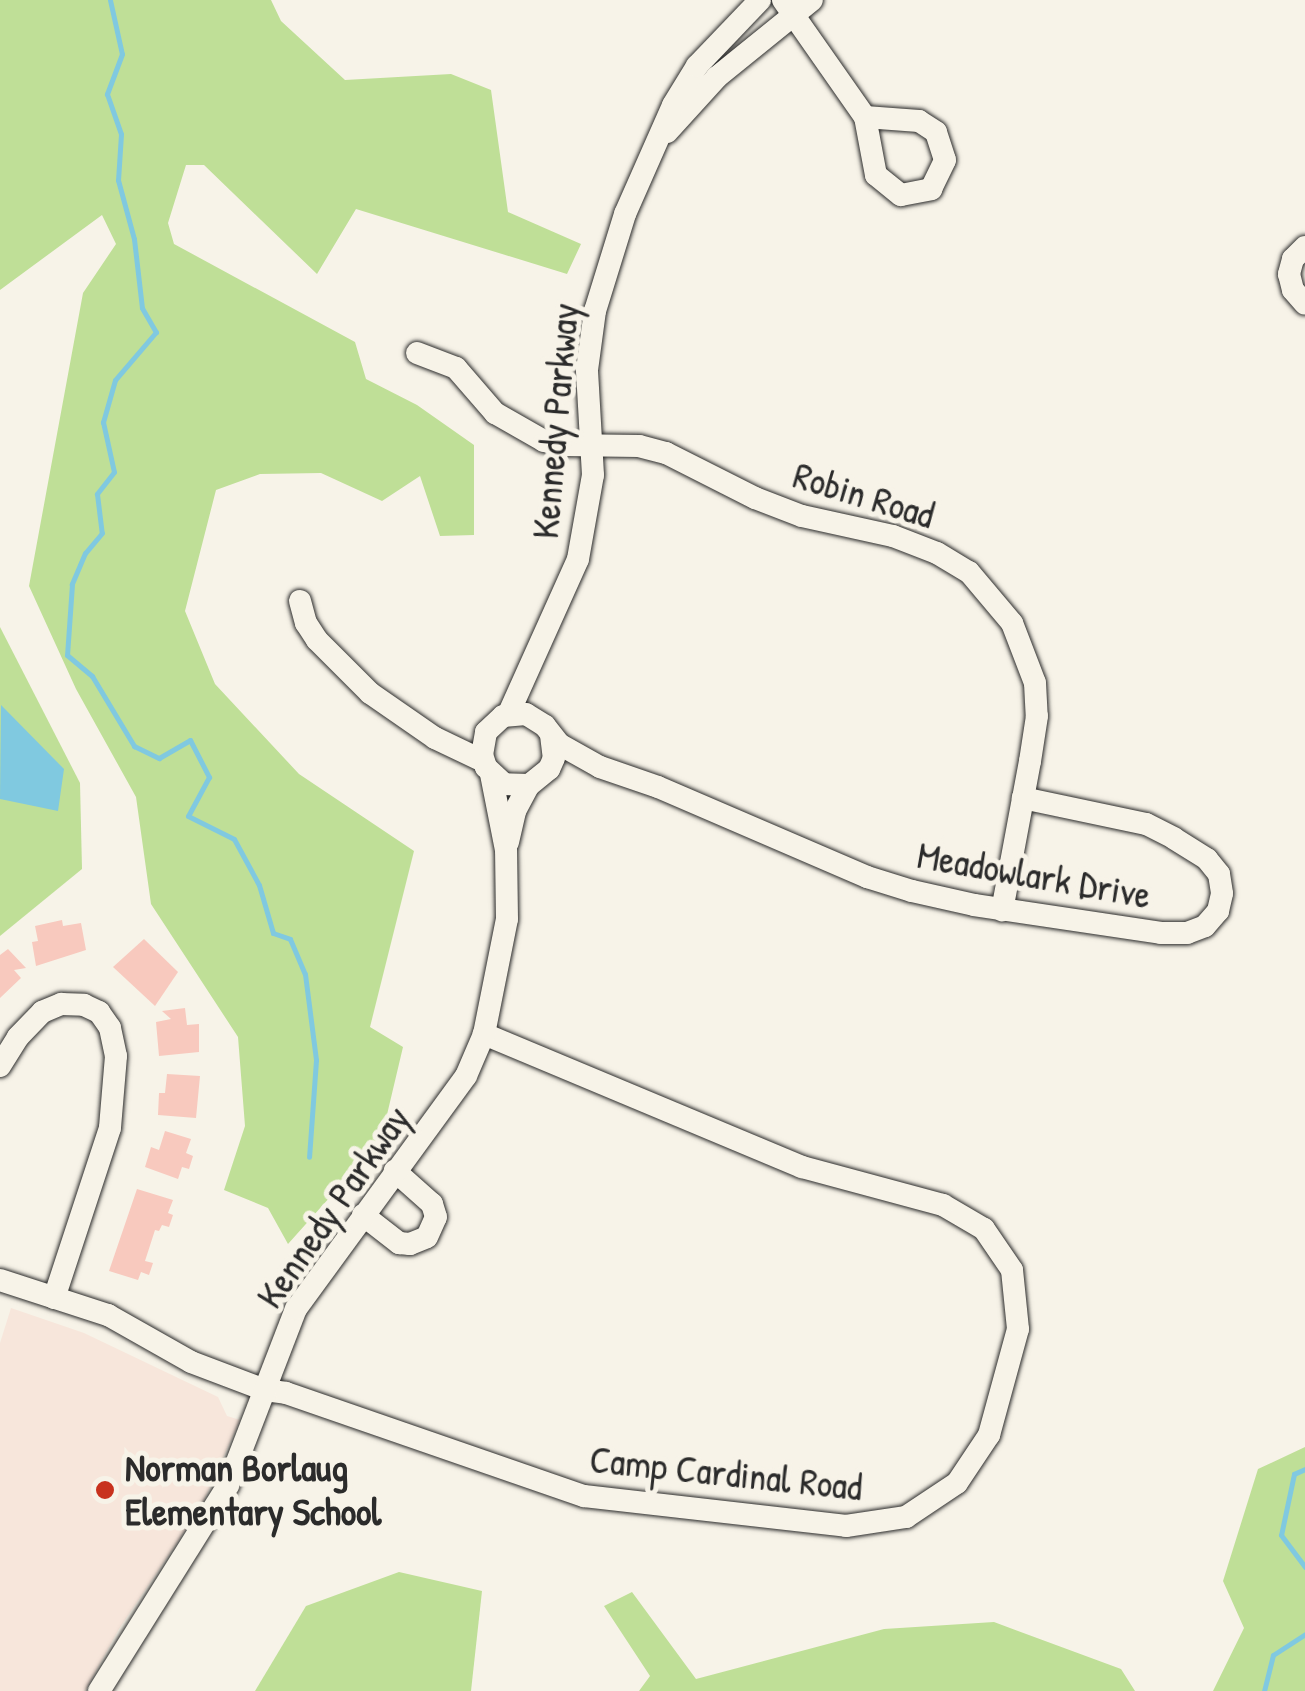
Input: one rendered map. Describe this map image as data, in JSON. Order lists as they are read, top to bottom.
{
  "streets": {
    "street": [
      "Kennedy Parkway",
      "Robin Road",
      "Meadowlark Drive",
      "Camp Cardinal Road"
    ]
  },
  "crossings": [
    ["Kennedy Parkway", "Robin Road"],
    ["Kennedy Parkway", "Meadowlark Drive"],
    ["Kennedy Parkway", "Camp Cardinal Road"],
    ["Robin Road", "Meadowlark Drive"]
  ],
  "places": ["Norman Borlaug Elementary School"]
}
